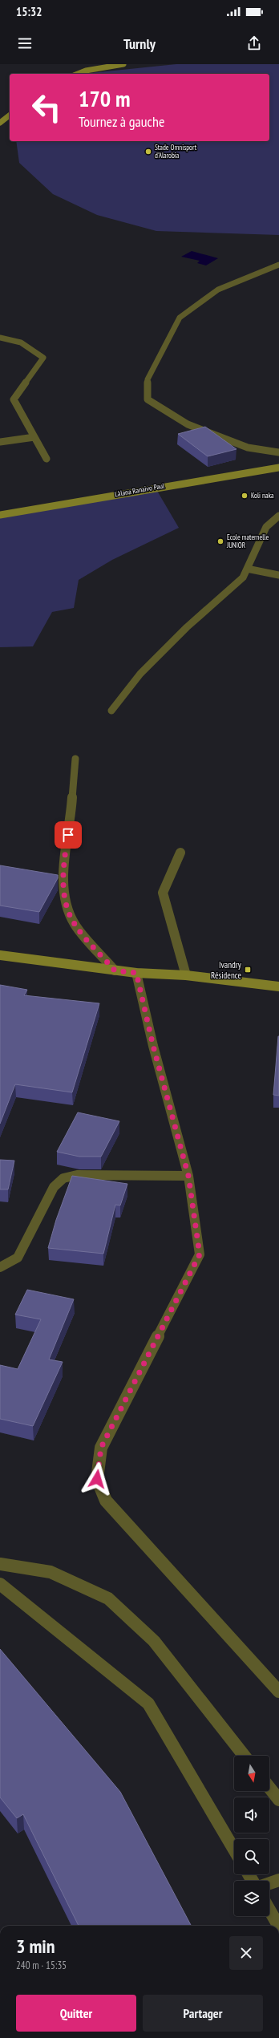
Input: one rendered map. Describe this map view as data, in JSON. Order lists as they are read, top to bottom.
{
  "streets": {
    "street": ["Làlana Ranaivo Paul"]
  },
  "places": {
    "other": ["Stade Omnisport d'Alarobia", "Koli naka", "Ecole maternelle JUNIOR"],
    "transit": ["Ivandry Résidence"]
  },
  "north": "bottom",
  "page": {
    "status": "15:32",
    "header": "Turnly",
    "turn": ["170 m", "Tournez à gauche"],
    "heading": ["3 min", "240 m · 15:35"],
    "buttons": ["Quitter", "Partager"]
  }
}
